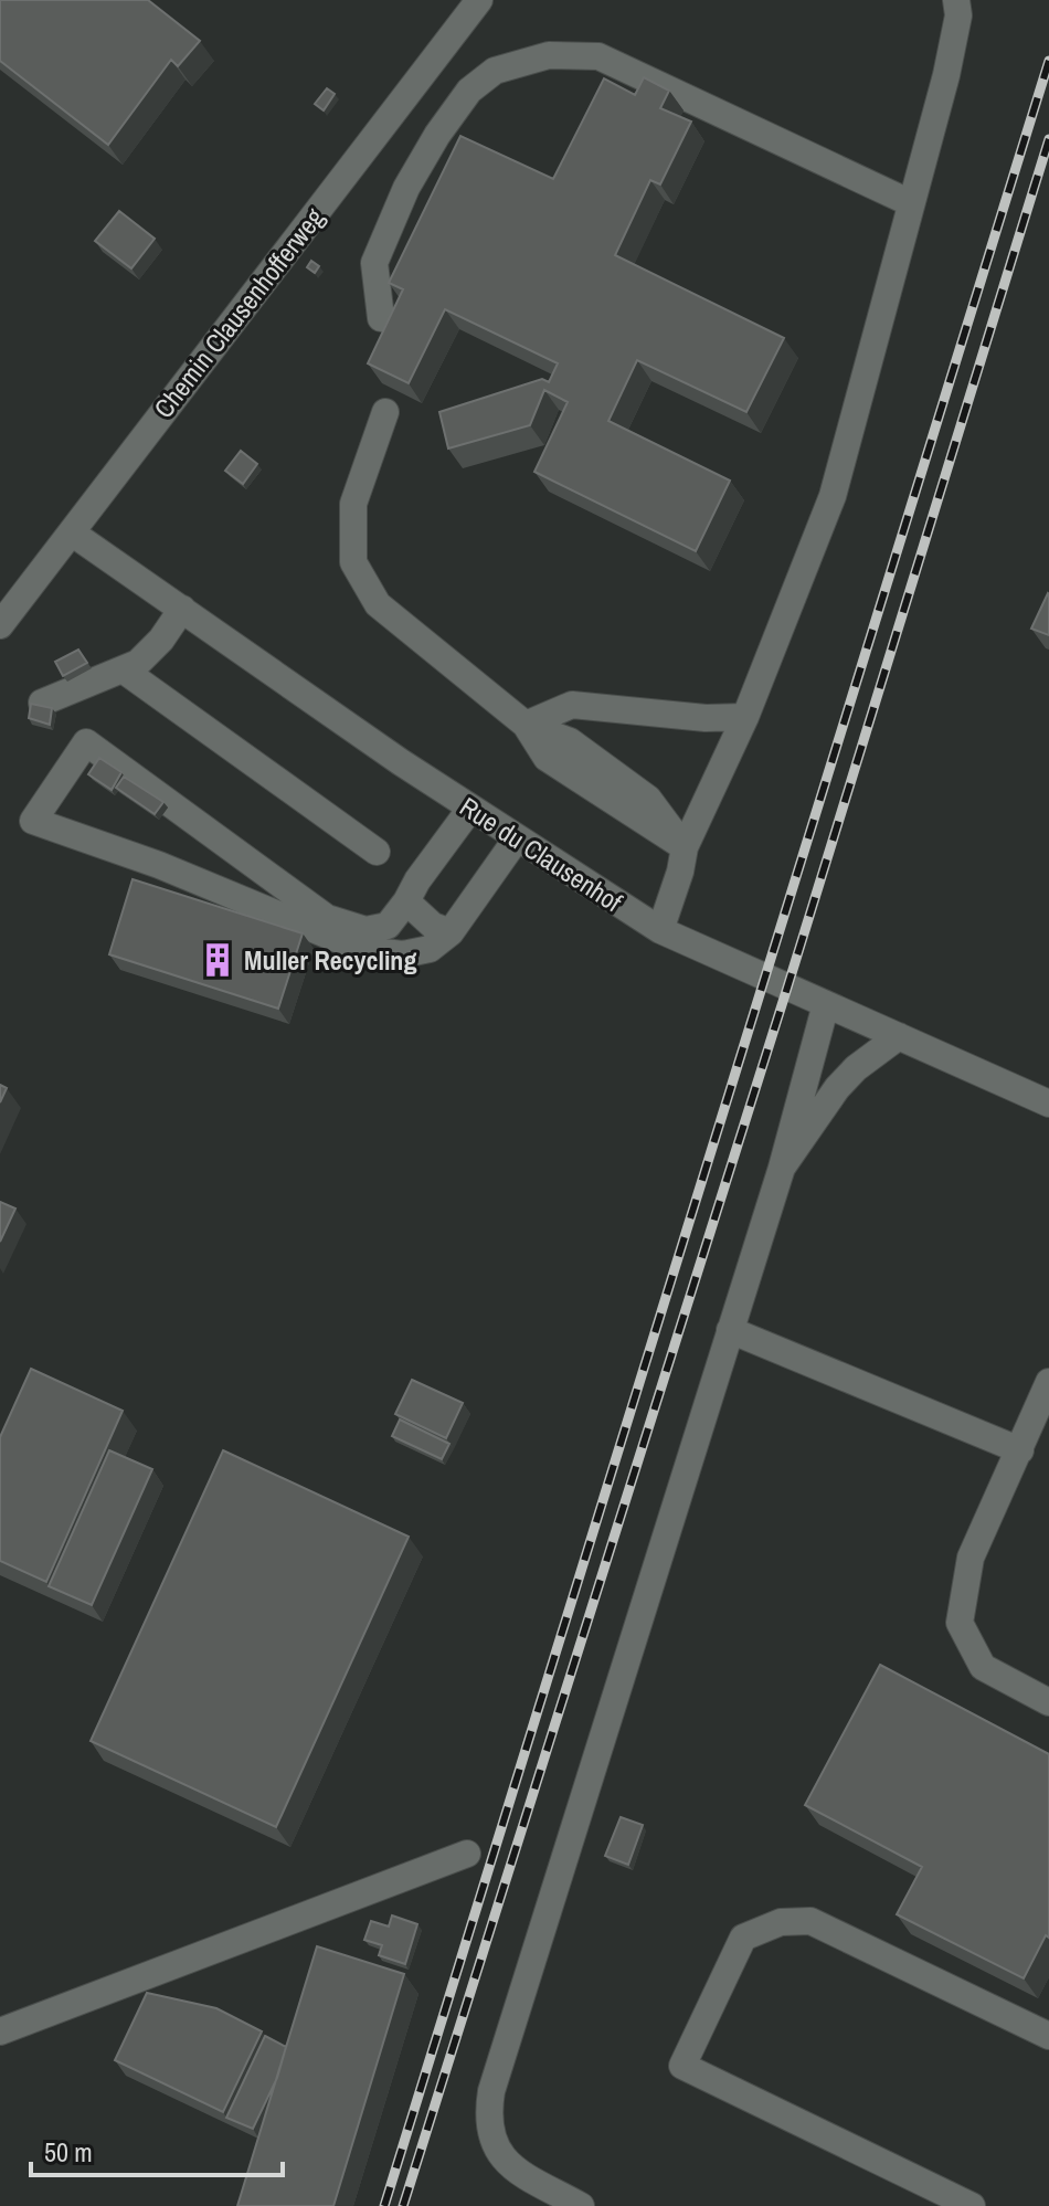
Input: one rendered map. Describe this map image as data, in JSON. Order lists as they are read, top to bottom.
{
  "streets": {
    "street": ["Chemin Clausenhofferweg", "Rue du Clausenhof"]
  },
  "crossings": [
    ["Chemin Clausenhofferweg", "Rue du Clausenhof"]
  ],
  "places": {
    "building": ["Muller Recycling"]
  },
  "scale_bar": "50 m"
}
